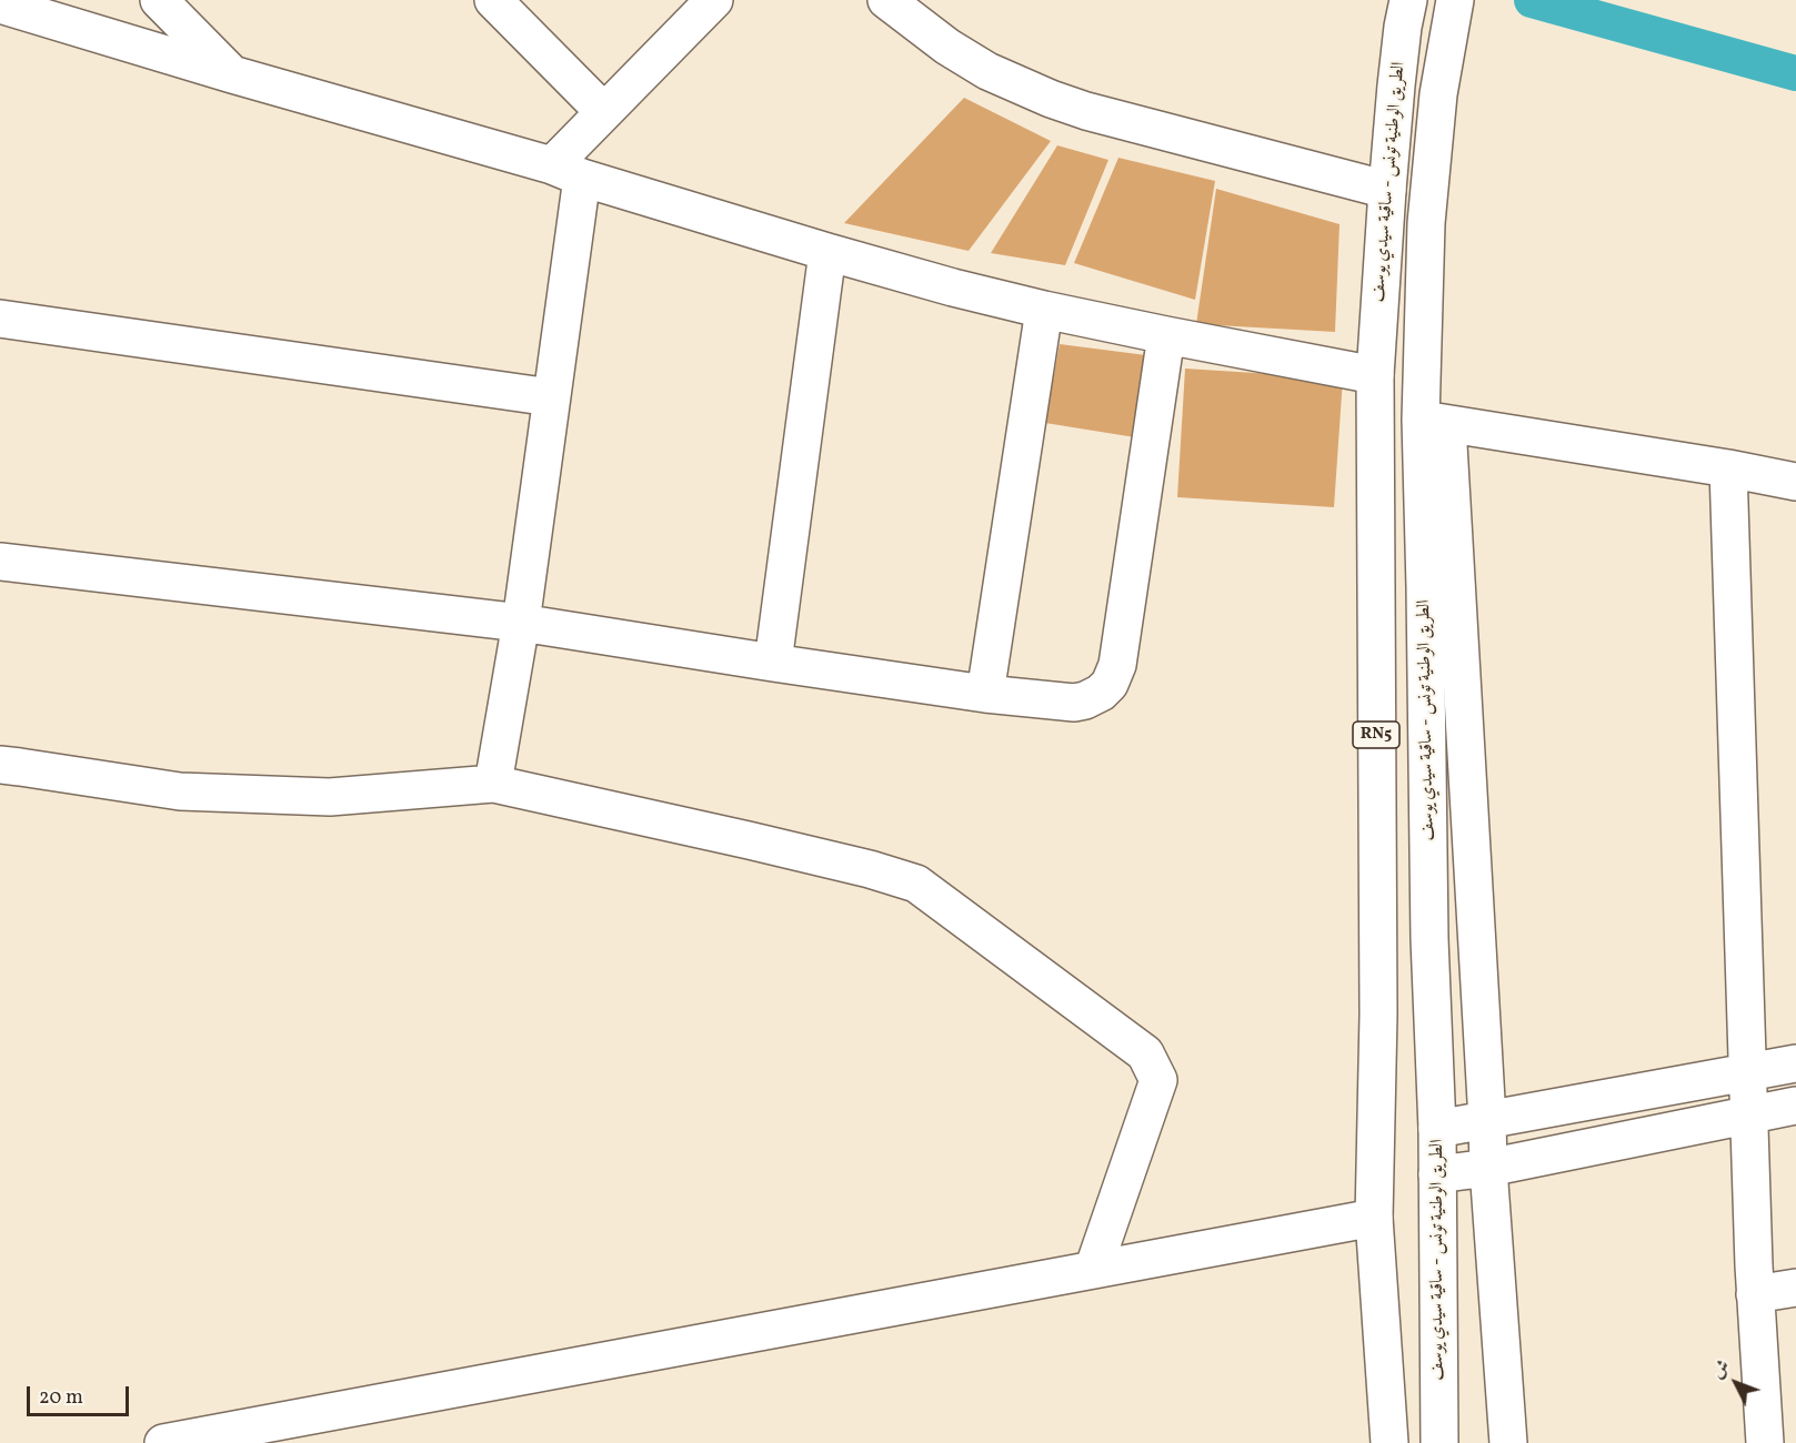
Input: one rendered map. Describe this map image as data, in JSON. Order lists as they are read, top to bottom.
{
  "streets": {
    "main road": ["الطريق الوطنية تونس - ساقية سيدي يوسف", "RN5"]
  },
  "scale_bar": "20 m",
  "north": "top left"
}
